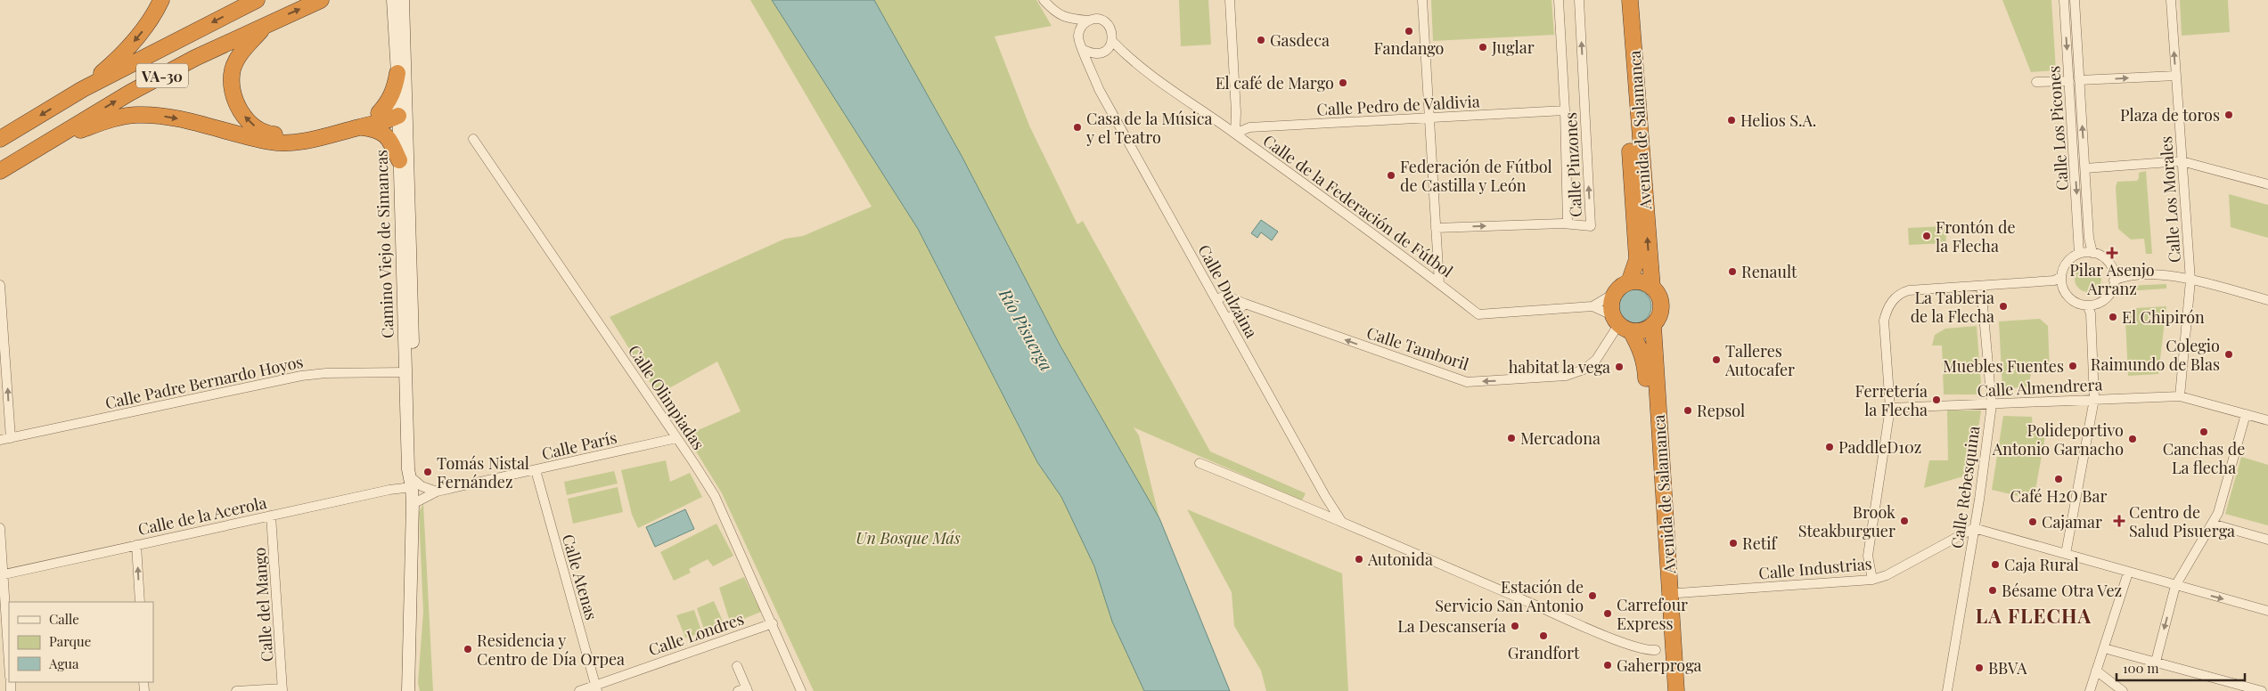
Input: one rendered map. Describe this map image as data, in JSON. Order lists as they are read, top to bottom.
{
  "streets": {
    "highway": ["VA-30", "Avenida de Salamanca"],
    "main road": ["Camino Viejo de Simancas"],
    "street": [
      "Calle Pedro de Valdivia",
      "Calle Los Picones",
      "Calle Pinzones",
      "Calle Los Morales",
      "Calle de la Federación de Fútbol",
      "Calle Dulzaina",
      "Calle Tamboril",
      "Calle Padre Bernardo Hoyos",
      "Calle Almendrera",
      "Calle Olimpiadas",
      "Calle París",
      "Calle Rebesquina",
      "Calle de la Acerola",
      "Calle Industrias",
      "Calle Atenas",
      "Calle del Mango",
      "Calle Londres"
    ]
  },
  "crossings": [
    ["Calle Pedro de Valdivia", "Calle de la Federación de Fútbol"],
    ["Avenida de Salamanca", "Calle de la Federación de Fútbol"],
    ["Avenida de Salamanca", "Calle Tamboril"],
    ["Calle Los Morales", "Calle Almendrera"],
    ["Calle de la Federación de Fútbol", "Calle Dulzaina"],
    ["Calle de la Federación de Fútbol", "Calle Tamboril"],
    ["Camino Viejo de Simancas", "Calle Padre Bernardo Hoyos"],
    ["Camino Viejo de Simancas", "Calle París"],
    ["Camino Viejo de Simancas", "Calle de la Acerola"],
    ["Calle Dulzaina", "Calle Tamboril"],
    ["Calle Almendrera", "Calle Rebesquina"],
    ["Calle Olimpiadas", "Calle París"],
    ["Calle Olimpiadas", "Calle Londres"],
    ["Calle París", "Calle Atenas"],
    ["Calle Rebesquina", "Calle Industrias"],
    ["Calle de la Acerola", "Calle del Mango"],
    ["Calle Atenas", "Calle Londres"]
  ],
  "one_way": ["Calle Tamboril"],
  "districts": ["LA FLECHA"],
  "water": ["Río Pisuerga"],
  "parks": ["Un Bosque Más"],
  "places": {
    "other": [
      "Fandango",
      "Gasdeca",
      "Juglar",
      "El café de Margo",
      "Plaza de toros",
      "Helios S.A.",
      "Casa de la Música y el Teatro",
      "Federación de Fútbol de Castilla y León",
      "Frontón de la Flecha",
      "Renault",
      "La Tableria de la Flecha",
      "El Chipirón",
      "Colegio Raimundo de Blas",
      "Talleres Autocafer",
      "Muebles Fuentes",
      "habitat la vega",
      "Ferretería la Flecha",
      "Repsol",
      "Canchas de La flecha",
      "Mercadona",
      "Polideportivo Antonio Garnacho",
      "PaddleD10z",
      "Tomás Nistal Fernández",
      "Café H2O Bar",
      "Brook Steakburguer",
      "Cajamar",
      "Retif",
      "Autonida",
      "Caja Rural",
      "Bésame Otra Vez",
      "Estación de Servicio San Antonio",
      "Carrefour Express",
      "La Descansería",
      "Grandfort",
      "Residencia y Centro de Día Orpea",
      "Gaherproga",
      "BBVA"
    ],
    "health": ["Pilar Asenjo Arranz", "Centro de Salud Pisuerga"]
  },
  "legend": ["Calle", "Parque", "Agua"],
  "scale_bar": "100 m"
}
